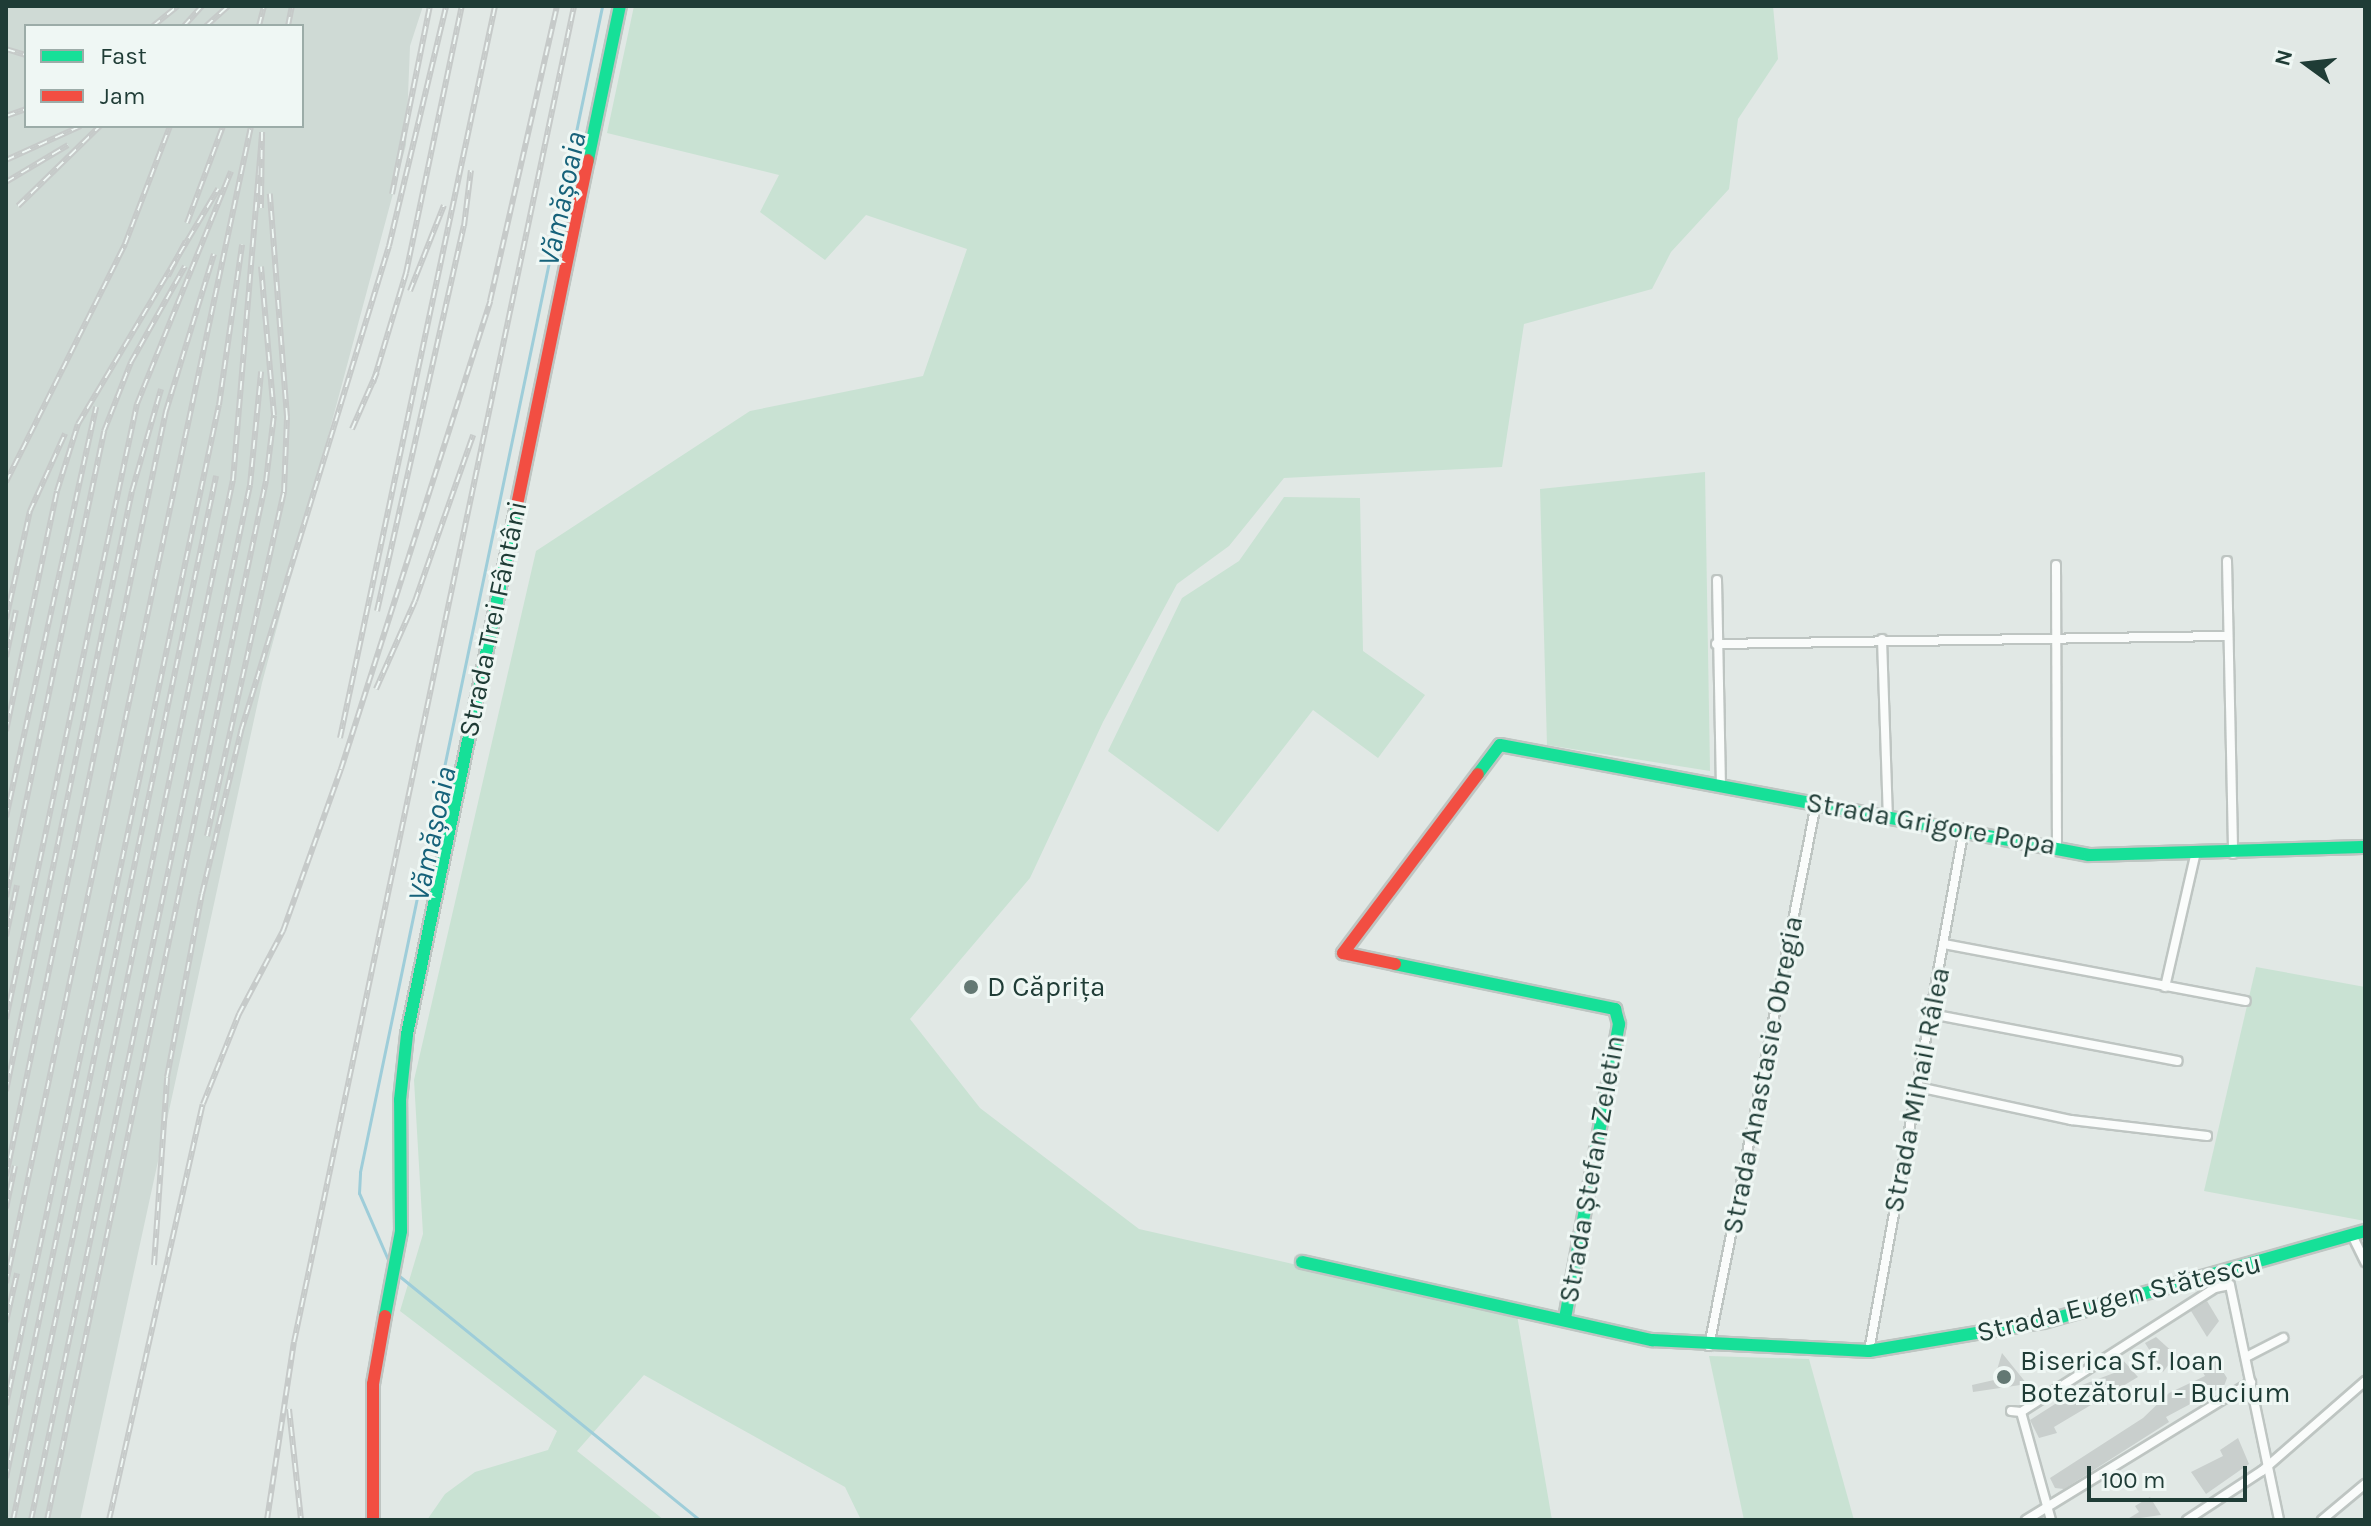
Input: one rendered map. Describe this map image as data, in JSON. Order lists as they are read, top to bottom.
{
  "streets": {
    "street": [
      "Strada Trei Fântâni",
      "Strada Grigore Popa",
      "Strada Anastasie Obregia",
      "Strada Mihail Râlea",
      "Strada Ștefan Zeletin",
      "Strada Eugen Stătescu"
    ]
  },
  "crossings": [
    ["Strada Grigore Popa", "Strada Anastasie Obregia"],
    ["Strada Grigore Popa", "Strada Mihail Râlea"],
    ["Strada Grigore Popa", "Strada Ștefan Zeletin"],
    ["Strada Anastasie Obregia", "Strada Eugen Stătescu"],
    ["Strada Mihail Râlea", "Strada Eugen Stătescu"],
    ["Strada Ștefan Zeletin", "Strada Eugen Stătescu"]
  ],
  "water": ["Vămășoaia"],
  "places": ["D Căprița", "Biserica Sf. Ioan Botezătorul - Bucium"],
  "legend": ["Fast", "Jam"],
  "scale_bar": "100 m",
  "north": "left"
}
